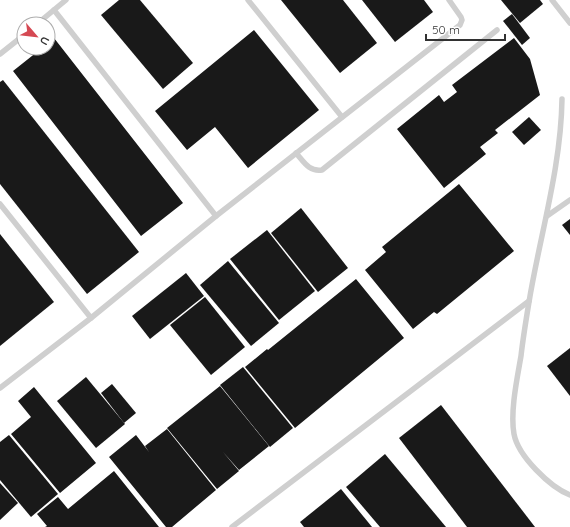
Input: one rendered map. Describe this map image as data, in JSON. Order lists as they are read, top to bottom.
{
  "scale_bar": "50 m",
  "north": "bottom right"
}
